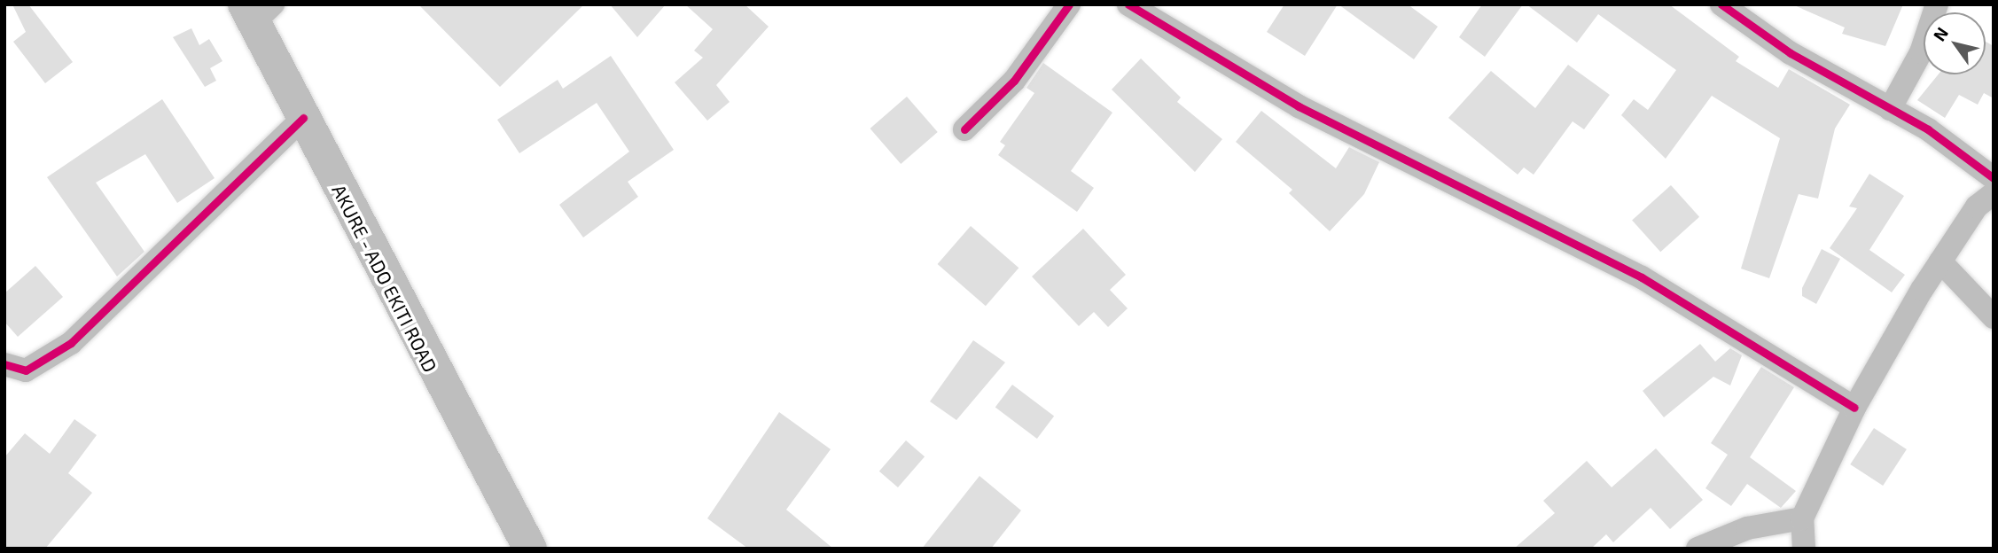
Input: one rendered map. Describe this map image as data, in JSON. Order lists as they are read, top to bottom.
{
  "streets": {
    "main road": ["AKURE - ADO EKITI ROAD"]
  },
  "north": "top left"
}
